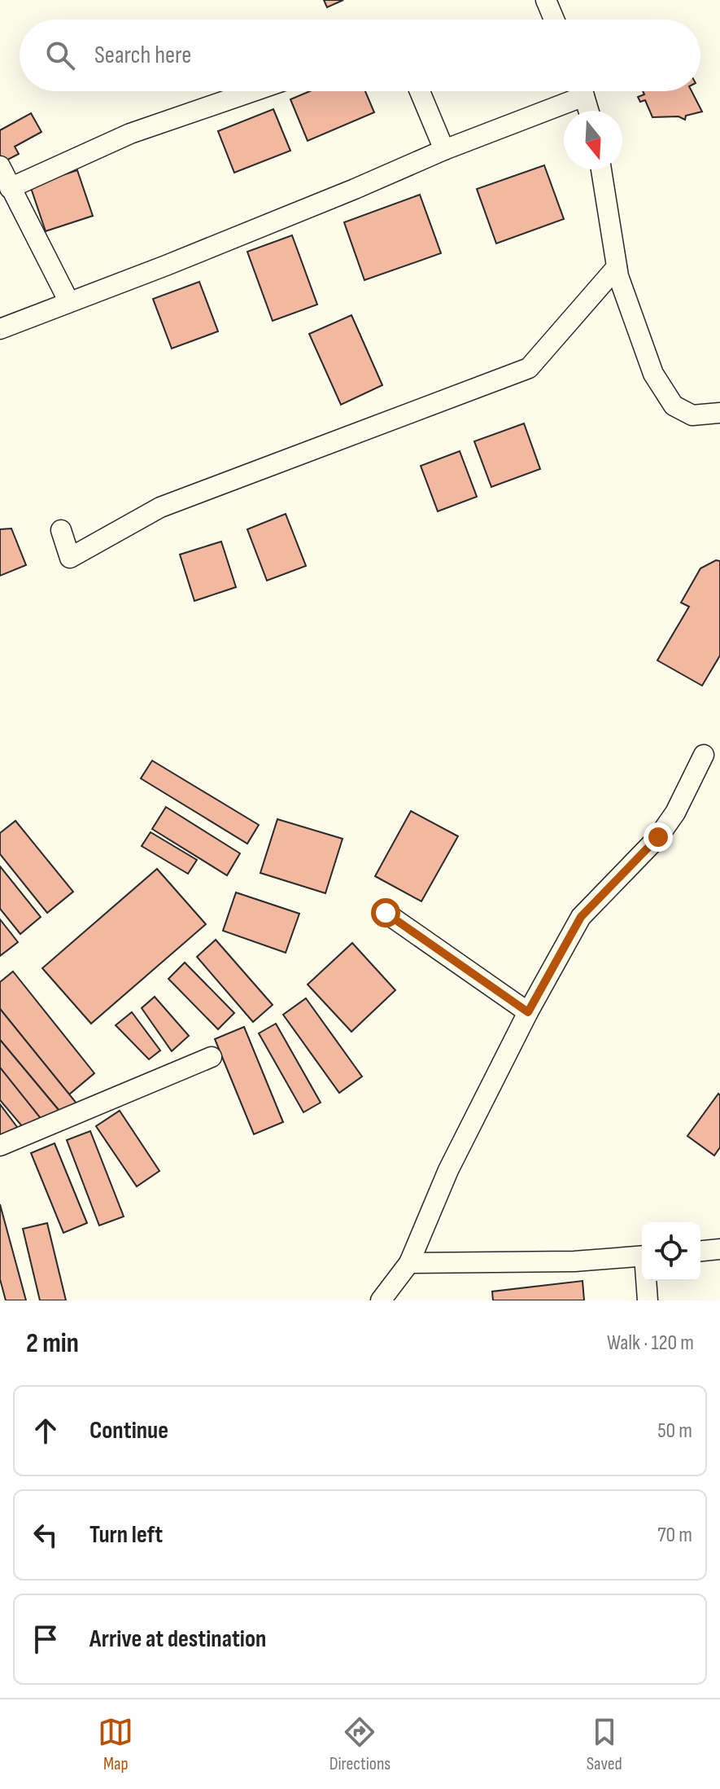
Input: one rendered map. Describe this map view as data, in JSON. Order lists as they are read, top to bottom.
{
  "north": "bottom",
  "page": {
    "search": "Search here",
    "heading": ["2 min", "Walk · 120 m"],
    "list": [
      ["Continue", "50 m"],
      ["Turn left", "70 m"],
      "Arrive at destination"
    ],
    "nav": ["Map", "Directions", "Saved"]
  }
}
